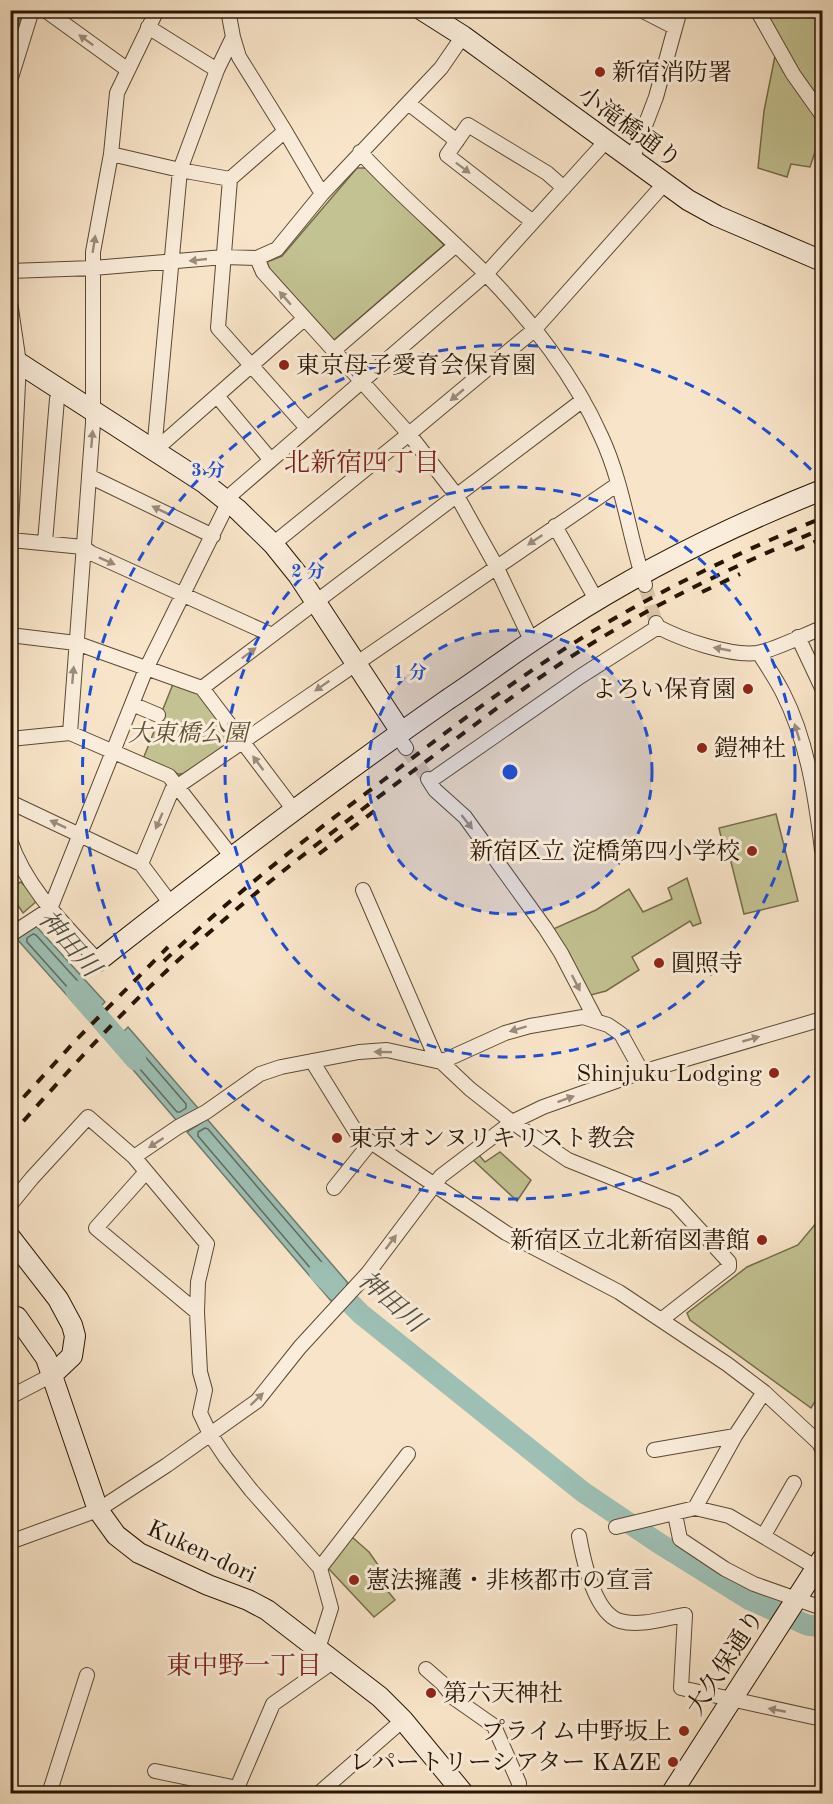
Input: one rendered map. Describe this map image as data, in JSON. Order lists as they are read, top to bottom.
{
  "streets": {
    "street": ["小滝橋通り", "Kuken-dori", "大久保通り"]
  },
  "districts": ["北新宿四丁目", "東中野一丁目"],
  "water": ["神田川"],
  "parks": ["大東橋公園"],
  "places": [
    "新宿消防署",
    "東京母子愛育会保育園",
    "よろい保育園",
    "鎧神社",
    "新宿区立 淀橋第四小学校",
    "圓照寺",
    "Shinjuku Lodging",
    "東京オンヌリキリスト教会",
    "新宿区立北新宿図書館",
    "憲法擁護・非核都市の宣言",
    "第六天神社",
    "プライム中野坂上",
    "レパートリーシアター KAZE"
  ],
  "rings": ["3 分", "2 分", "1 分"]
}
